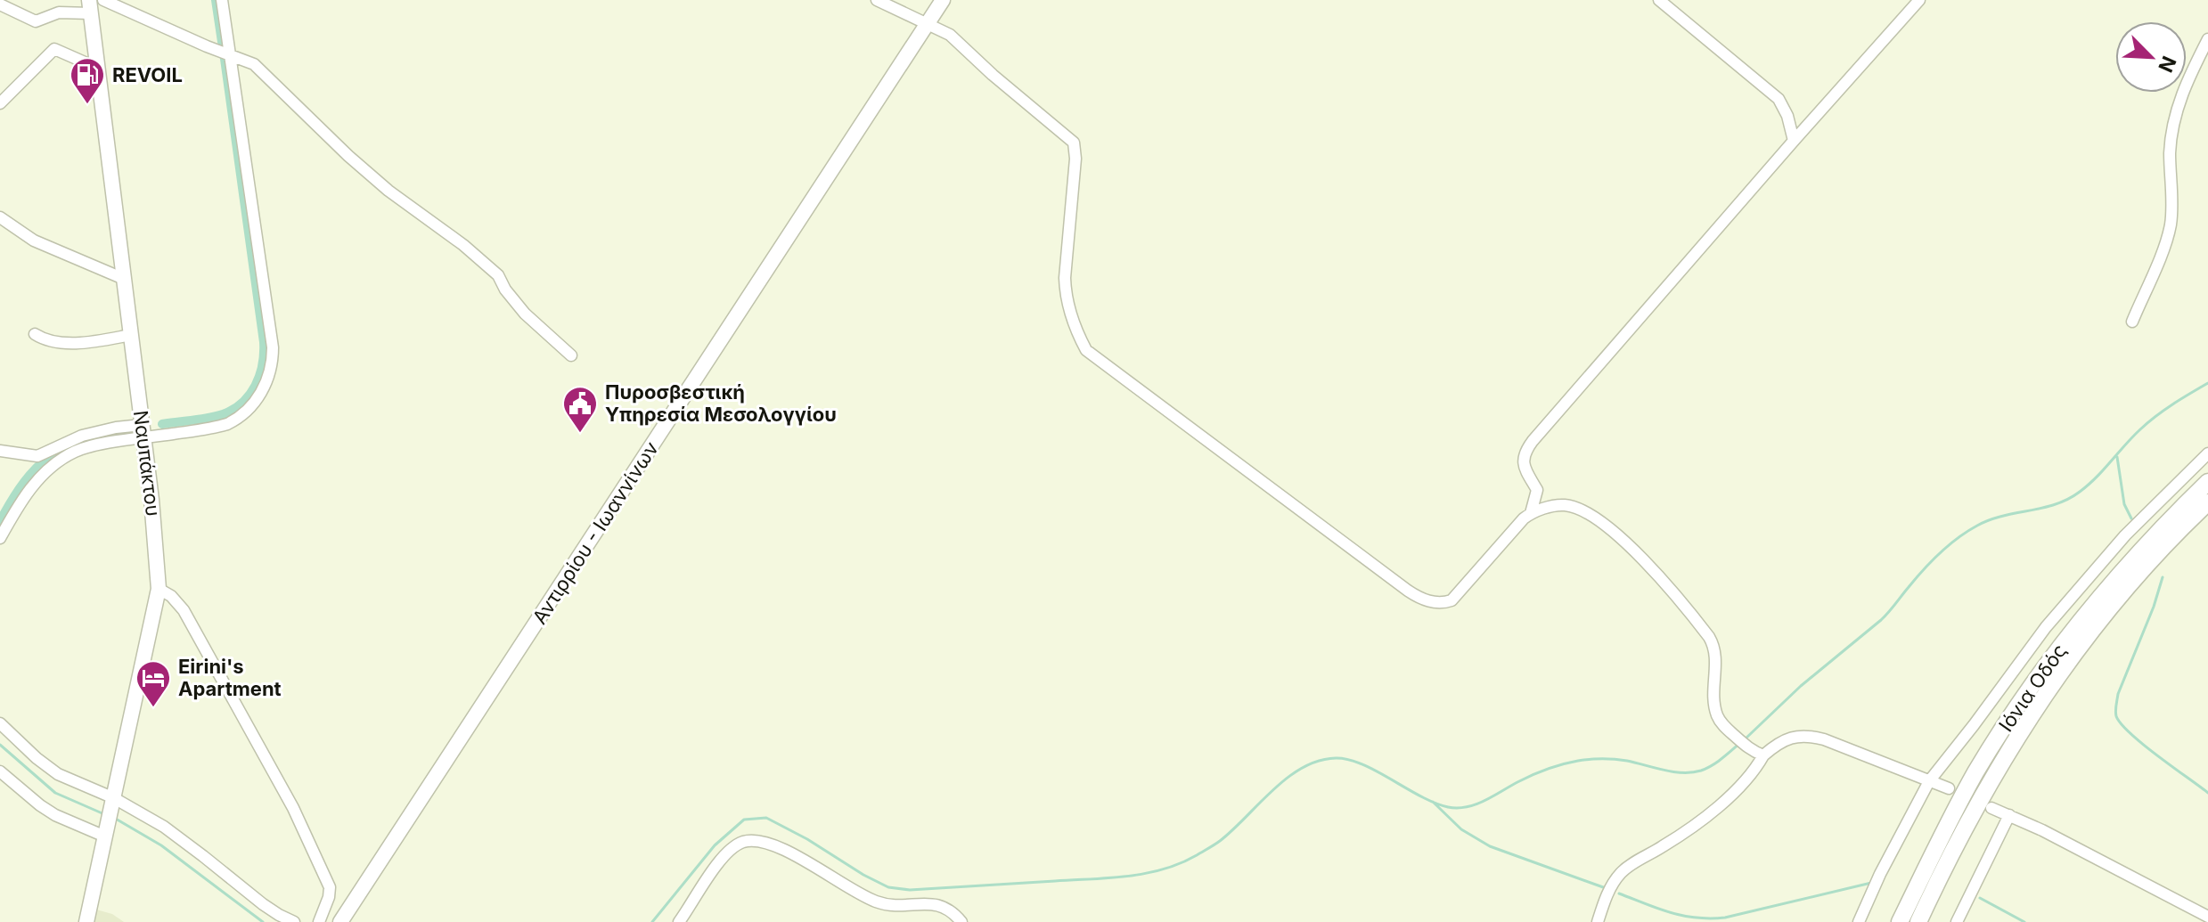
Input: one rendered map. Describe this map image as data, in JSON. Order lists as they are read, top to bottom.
{
  "streets": {
    "highway": ["Ιόνια Οδός"],
    "main road": ["Ναυπάκτου", "Αντιρρίου - Ιωαννίνων"]
  },
  "places": {
    "fuel station": ["REVOIL"],
    "public building": ["Πυροσβεστική Υπηρεσία Μεσολογγίου"],
    "hotel": ["Eirini's Apartment"]
  },
  "north": "bottom right"
}
